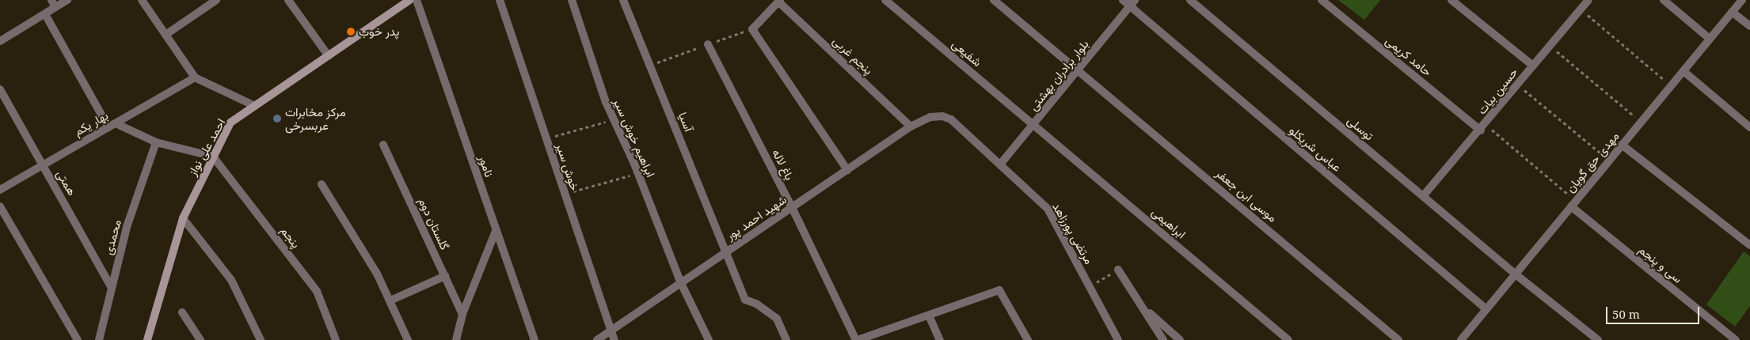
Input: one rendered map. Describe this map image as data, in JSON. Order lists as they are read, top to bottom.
{
  "streets": {
    "main road": ["احمد علی نواز"],
    "street": [
      "شفیعی",
      "پنجم غربی",
      "حامد کریمی",
      "بلوار برادران بهشتی",
      "حسین بیات",
      "آسیا",
      "بهار یکم",
      "توسلی",
      "ابراهیم خوش سیر",
      "عباس شریکلو",
      "مهدی حق گویان",
      "باغ لاله",
      "نامور",
      "خوش سیر",
      "همتی",
      "موسی ابن جعفر",
      "شهید احمد پور",
      "ابراهیمی",
      "گلستان دوم",
      "مرتضی پورزاهد",
      "محمدی",
      "پنجم",
      "سی و پنجم"
    ]
  },
  "crossings": [
    ["شفیعی", "بلوار برادران بهشتی"],
    ["شفیعی", "ابراهیمی"],
    ["پنجم غربی", "شهید احمد پور"],
    ["حامد کریمی", "حسین بیات"],
    ["بلوار برادران بهشتی", "عباس شریکلو"],
    ["بلوار برادران بهشتی", "موسی ابن جعفر"],
    ["بلوار برادران بهشتی", "ابراهیمی"],
    ["بلوار برادران بهشتی", "مرتضی پورزاهد"],
    ["حسین بیات", "توسلی"],
    ["آسیا", "شهید احمد پور"],
    ["بهار یکم", "همتی"],
    ["توسلی", "مهدی حق گویان"],
    ["ابراهیم خوش سیر", "شهید احمد پور"],
    ["احمد علی نواز", "پنجم"],
    ["عباس شریکلو", "مهدی حق گویان"],
    ["مهدی حق گویان", "سی و پنجم"],
    ["باغ لاله", "شهید احمد پور"],
    ["خوش سیر", "شهید احمد پور"],
    ["همتی", "محمدی"],
    ["شهید احمد پور", "مرتضی پورزاهد"]
  ],
  "places": ["پدر خوب", "مرکز مخابرات عربسرخی"],
  "scale_bar": "50 m"
}
